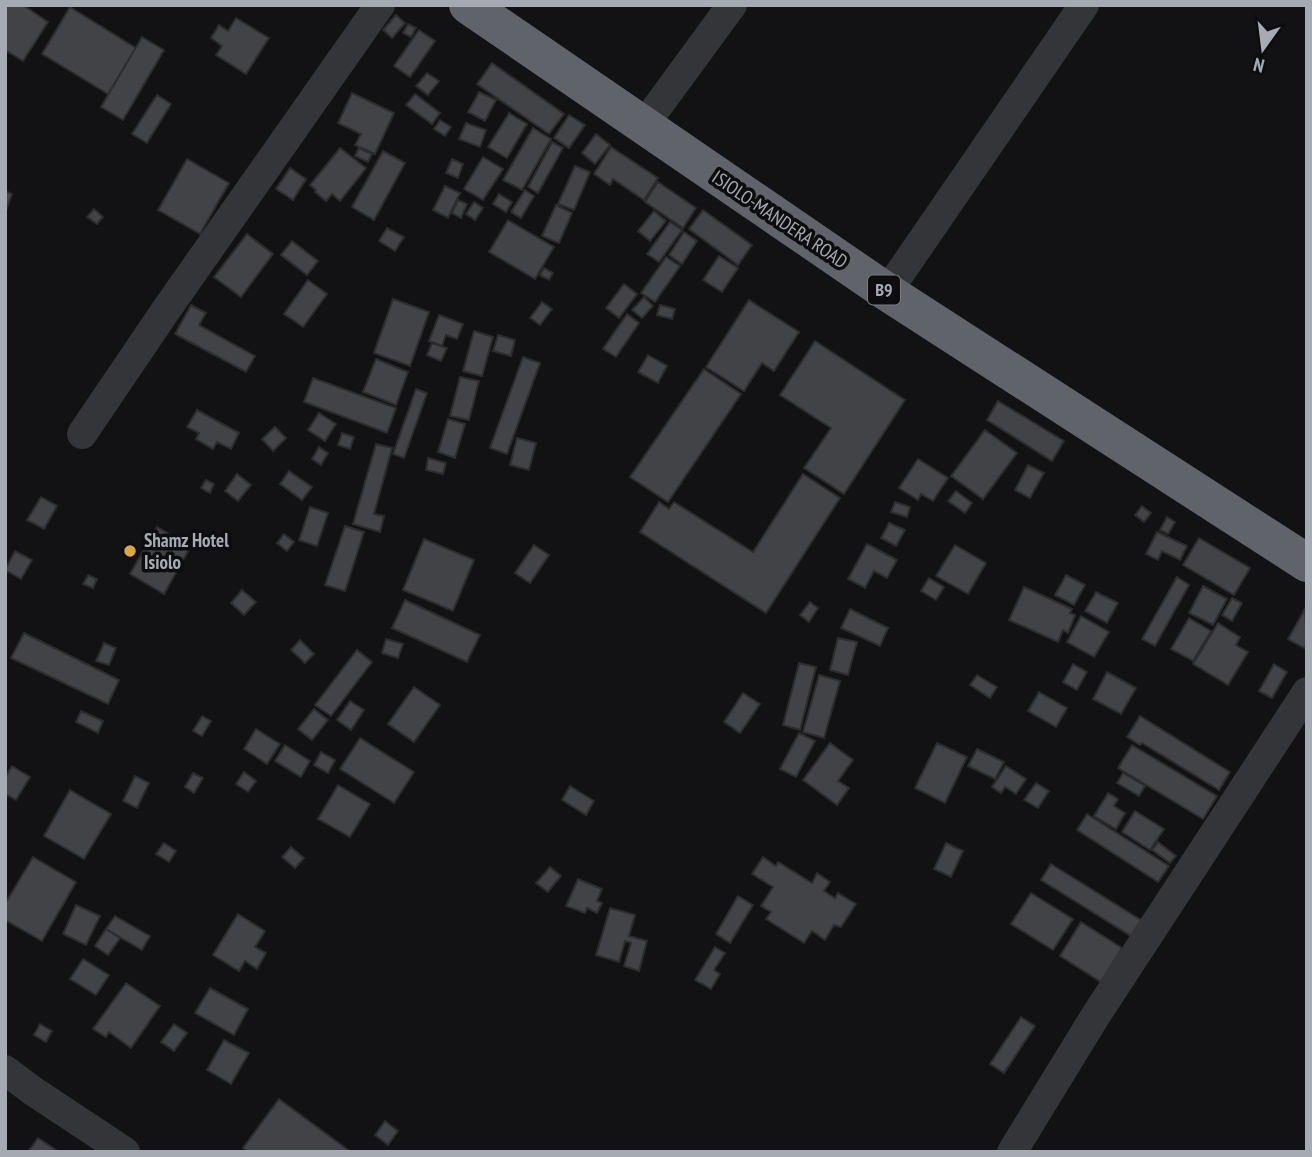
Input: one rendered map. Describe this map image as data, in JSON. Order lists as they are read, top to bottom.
{
  "streets": {
    "highway": ["ISIOLO-MANDERA ROAD", "B9"]
  },
  "places": ["Shamz Hotel Isiolo"],
  "north": "bottom"
}
